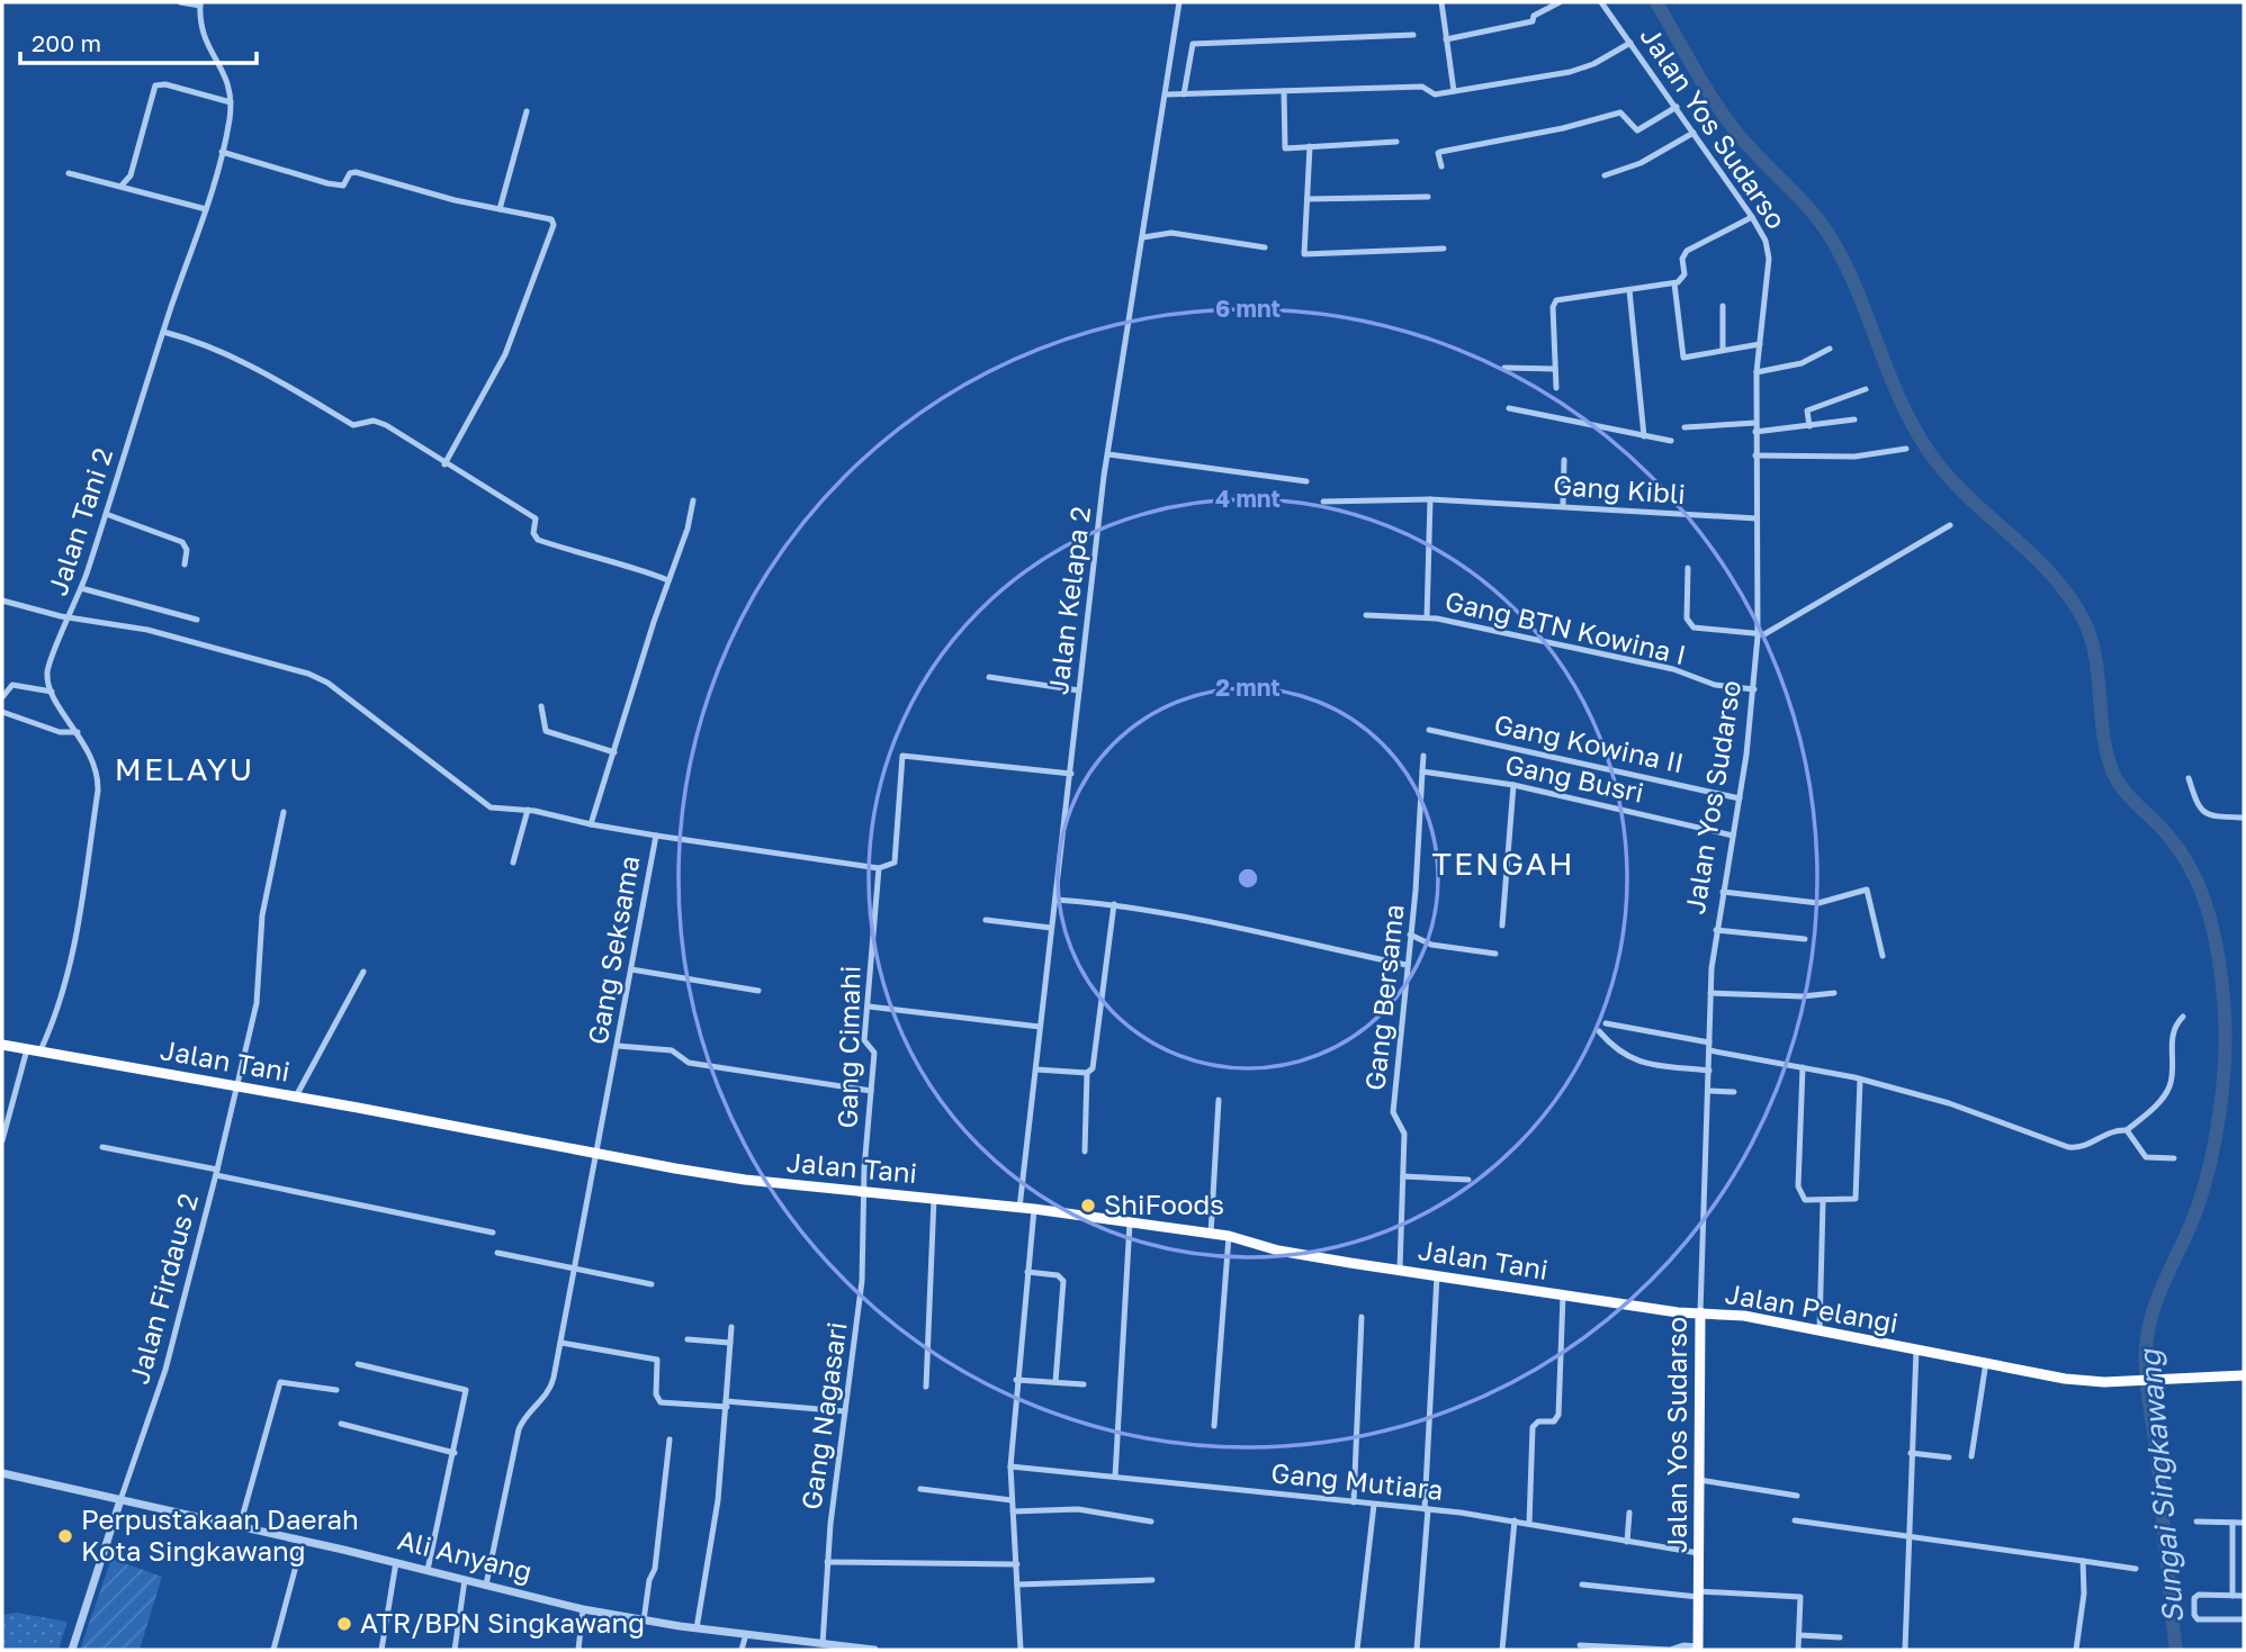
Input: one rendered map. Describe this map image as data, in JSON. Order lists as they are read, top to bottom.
{
  "streets": {
    "highway": ["Jalan Tani", "Jalan Pelangi"],
    "main road": ["Jalan Yos Sudarso"],
    "street": [
      "Gang Kibli",
      "Jalan Tani 2",
      "Jalan Kelapa 2",
      "Gang BTN Kowina I",
      "Gang Kowina II",
      "Gang Busri",
      "Gang Seksama",
      "Gang Bersama",
      "Gang Cimahi",
      "Jalan Firdaus 2",
      "Gang Nagasari",
      "Gang Mutiara",
      "Ali Anyang"
    ]
  },
  "crossings": [
    ["Jalan Yos Sudarso", "Gang Kibli"],
    ["Jalan Yos Sudarso", "Gang BTN Kowina I"],
    ["Jalan Yos Sudarso", "Gang Kowina II"],
    ["Jalan Yos Sudarso", "Gang Busri"],
    ["Jalan Yos Sudarso", "Jalan Tani"],
    ["Jalan Yos Sudarso", "Jalan Pelangi"],
    ["Jalan Yos Sudarso", "Gang Mutiara"],
    ["Jalan Kelapa 2", "Gang Cimahi"],
    ["Jalan Kelapa 2", "Jalan Tani"],
    ["Gang Busri", "Gang Bersama"],
    ["Gang Seksama", "Gang Cimahi"],
    ["Gang Seksama", "Jalan Tani"],
    ["Gang Seksama", "Ali Anyang"],
    ["Gang Bersama", "Jalan Tani"],
    ["Gang Cimahi", "Jalan Tani"],
    ["Gang Cimahi", "Gang Nagasari"],
    ["Jalan Tani", "Jalan Firdaus 2"],
    ["Jalan Tani", "Jalan Pelangi"],
    ["Jalan Tani", "Gang Nagasari"],
    ["Jalan Firdaus 2", "Ali Anyang"],
    ["Gang Nagasari", "Ali Anyang"]
  ],
  "districts": ["MELAYU", "TENGAH"],
  "water": ["Sungai Singkawang"],
  "places": ["ShiFoods", "Perpustakaan Daerah Kota Singkawang", "ATR/BPN Singkawang"],
  "scale_bar": "200 m",
  "rings": ["6 mnt", "4 mnt", "2 mnt"]
}
